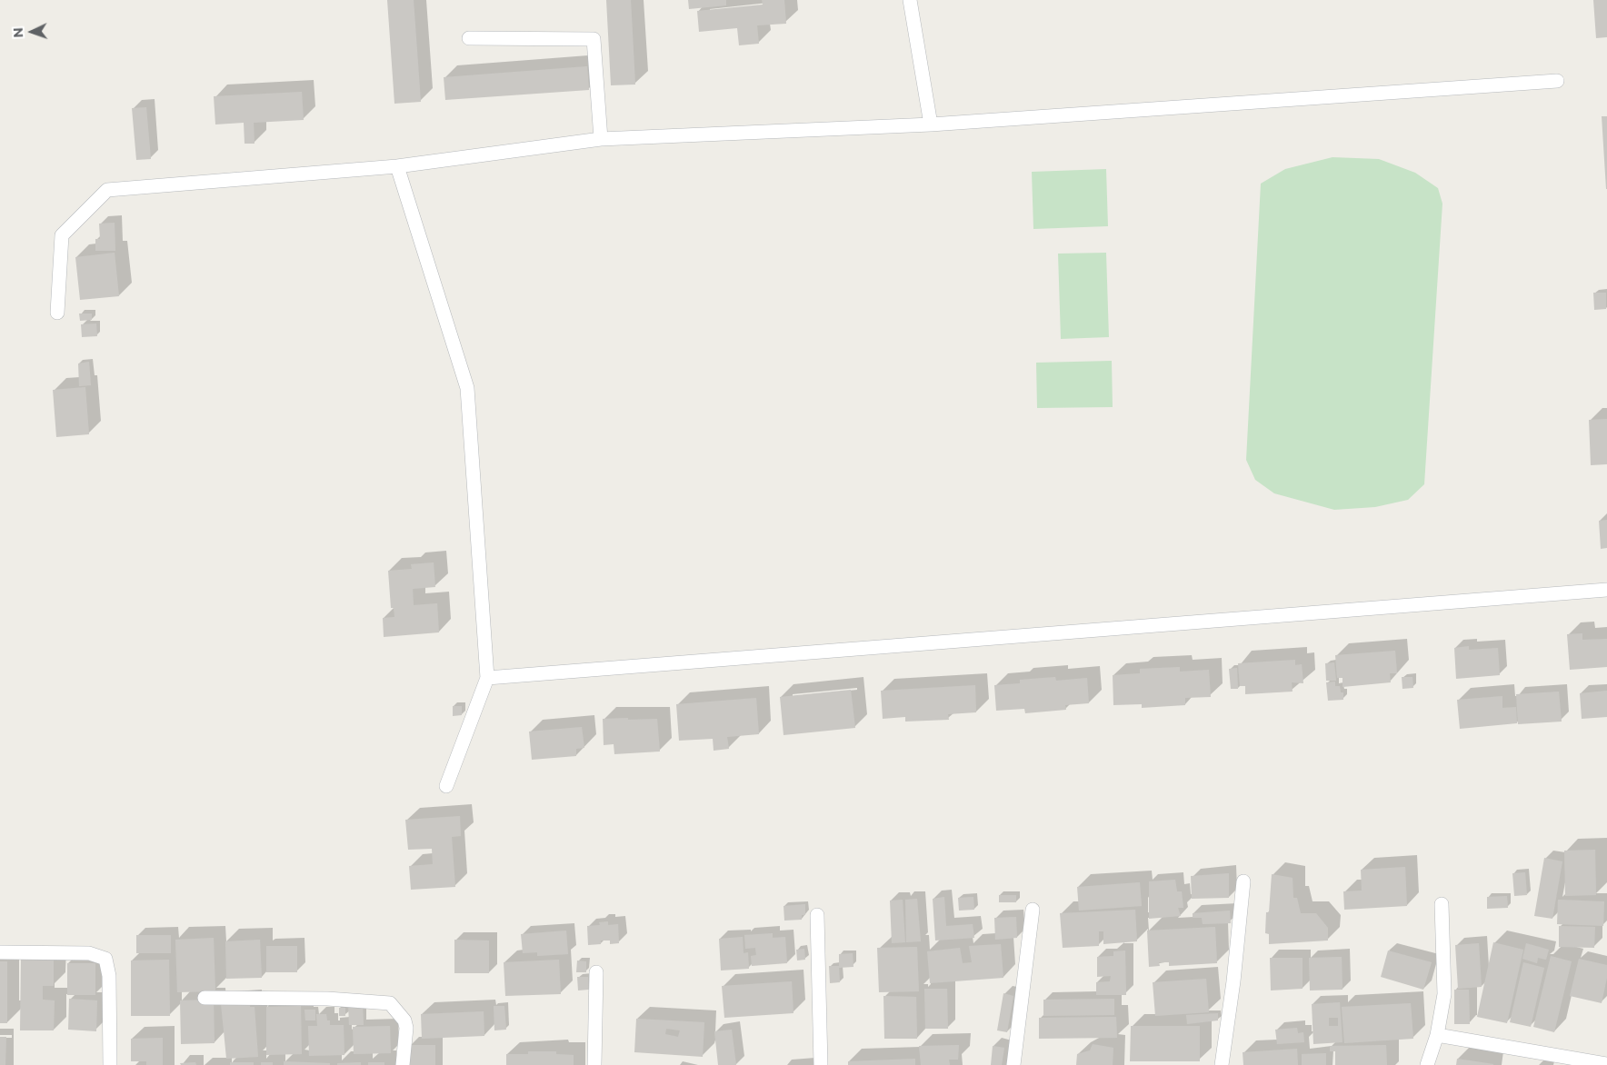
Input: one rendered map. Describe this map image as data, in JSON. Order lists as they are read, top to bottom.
{
  "north": "left"
}
